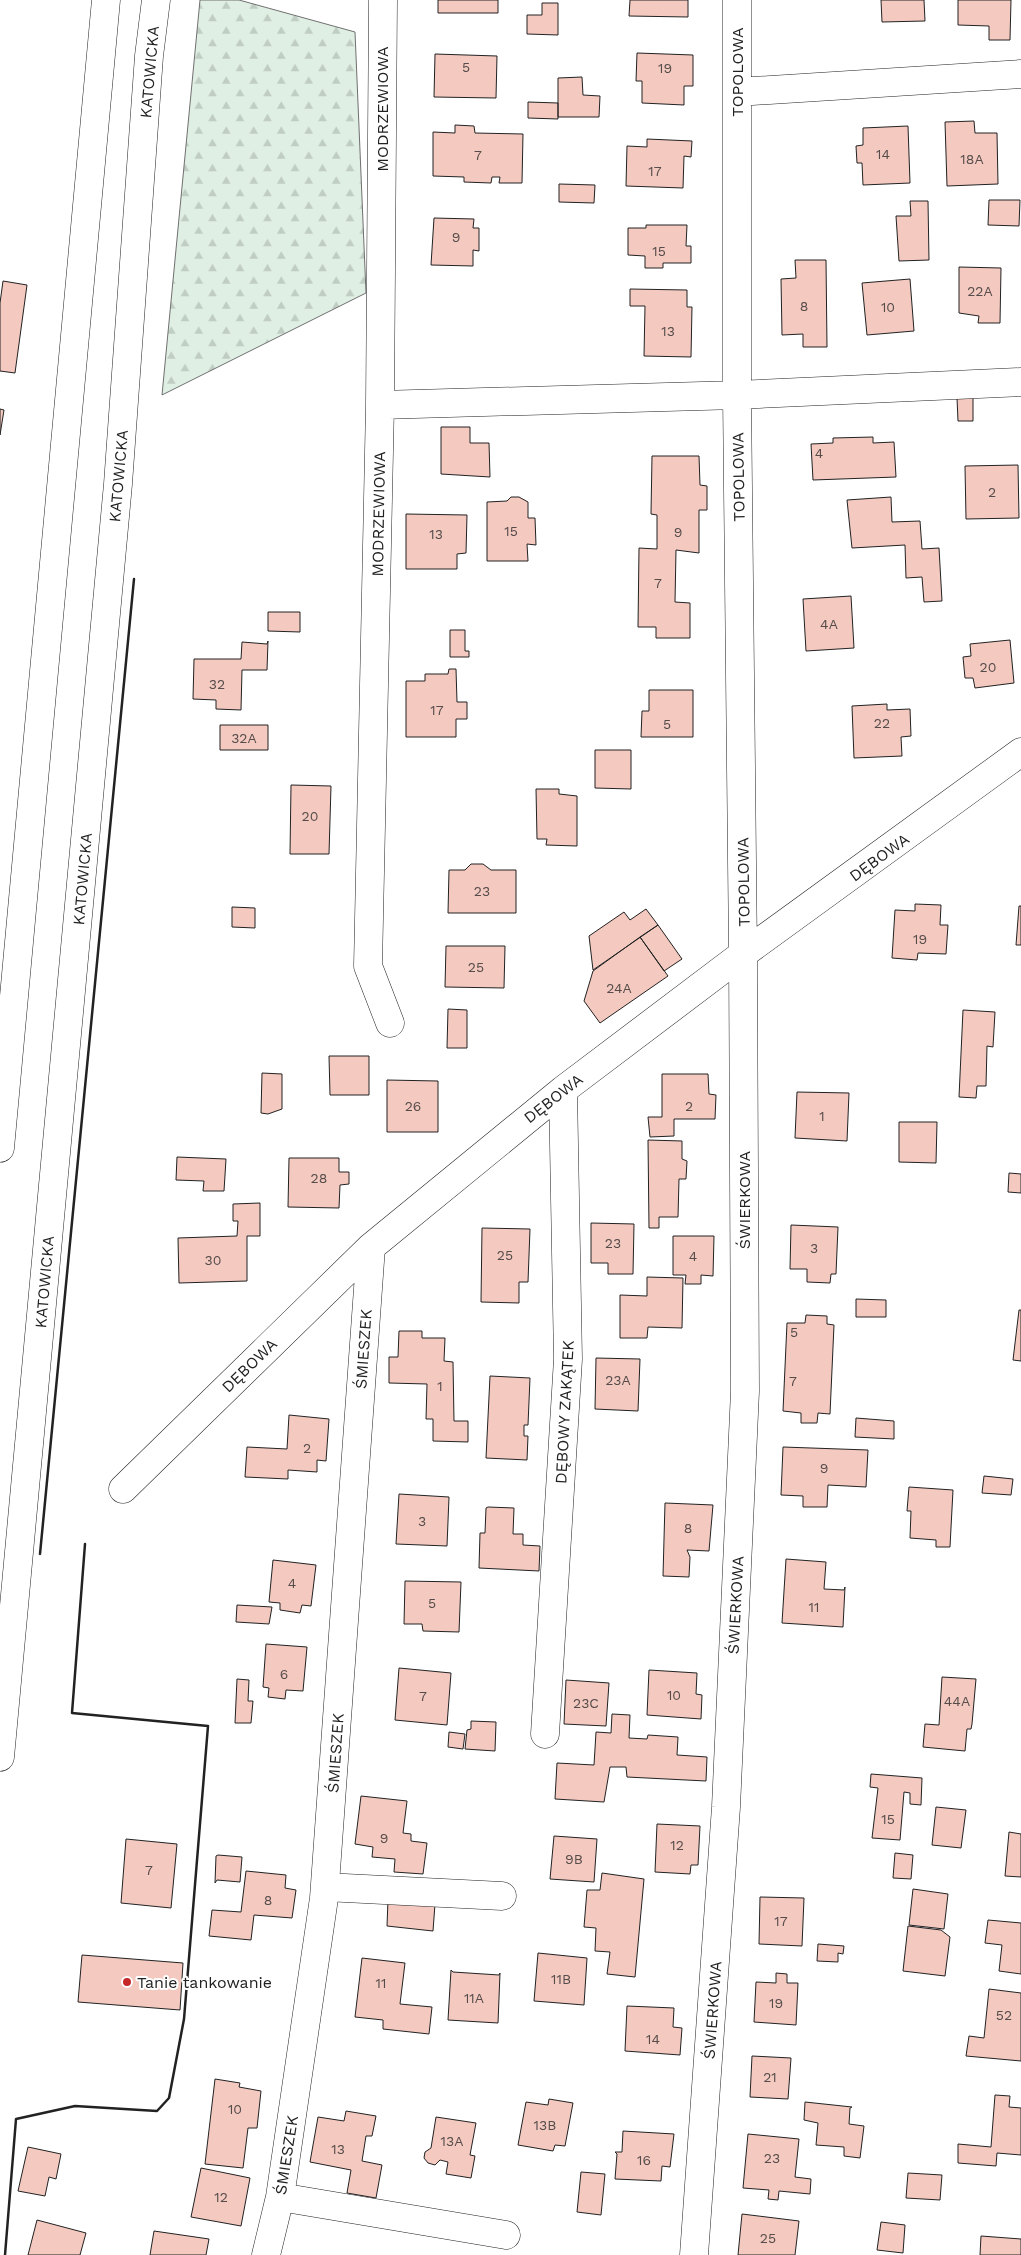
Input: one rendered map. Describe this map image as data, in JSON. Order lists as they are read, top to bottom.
{
  "streets": {
    "street": [
      "KATOWICKA",
      "TOPOLOWA",
      "MODRZEWIOWA",
      "DĘBOWA",
      "ŚWIERKOWA",
      "ŚMIESZEK",
      "DĘBOWY ZAKĄTEK"
    ]
  },
  "crossings": [
    ["TOPOLOWA", "DĘBOWA"],
    ["TOPOLOWA", "ŚWIERKOWA"],
    ["DĘBOWA", "ŚWIERKOWA"],
    ["DĘBOWA", "ŚMIESZEK"],
    ["DĘBOWA", "DĘBOWY ZAKĄTEK"]
  ],
  "places": ["Tanie tankowanie"],
  "house_numbers": [
    "5",
    "19",
    "14",
    "7",
    "18A",
    "17",
    "9",
    "15",
    "22A",
    "8",
    "10",
    "13",
    "4",
    "2",
    "15",
    "9",
    "13",
    "7",
    "4A",
    "20",
    "32",
    "17",
    "22",
    "5",
    "32A",
    "20",
    "23",
    "19",
    "25",
    "24A",
    "26",
    "2",
    "1",
    "28",
    "23",
    "3",
    "25",
    "4",
    "30",
    "5",
    "23A",
    "7",
    "1",
    "2",
    "9",
    "3",
    "8",
    "4",
    "5",
    "11",
    "6",
    "10",
    "7",
    "44A",
    "23C",
    "15",
    "9",
    "12",
    "9B",
    "7",
    "8",
    "17",
    "11B",
    "11",
    "11A",
    "19",
    "52",
    "14",
    "21",
    "10",
    "13B",
    "13A",
    "13",
    "23",
    "16",
    "12",
    "25"
  ]
}
